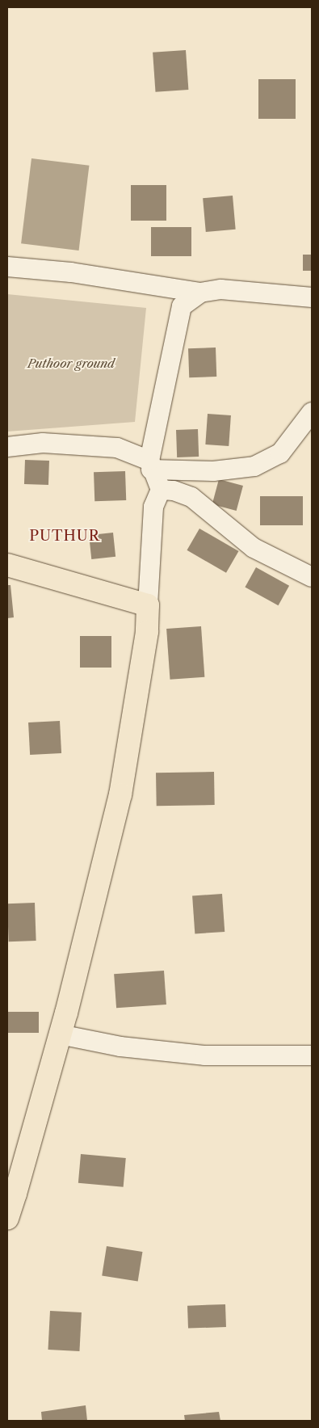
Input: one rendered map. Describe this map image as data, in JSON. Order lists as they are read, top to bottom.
{
  "districts": ["PUTHUR"],
  "parks": ["Puthoor ground"]
}
